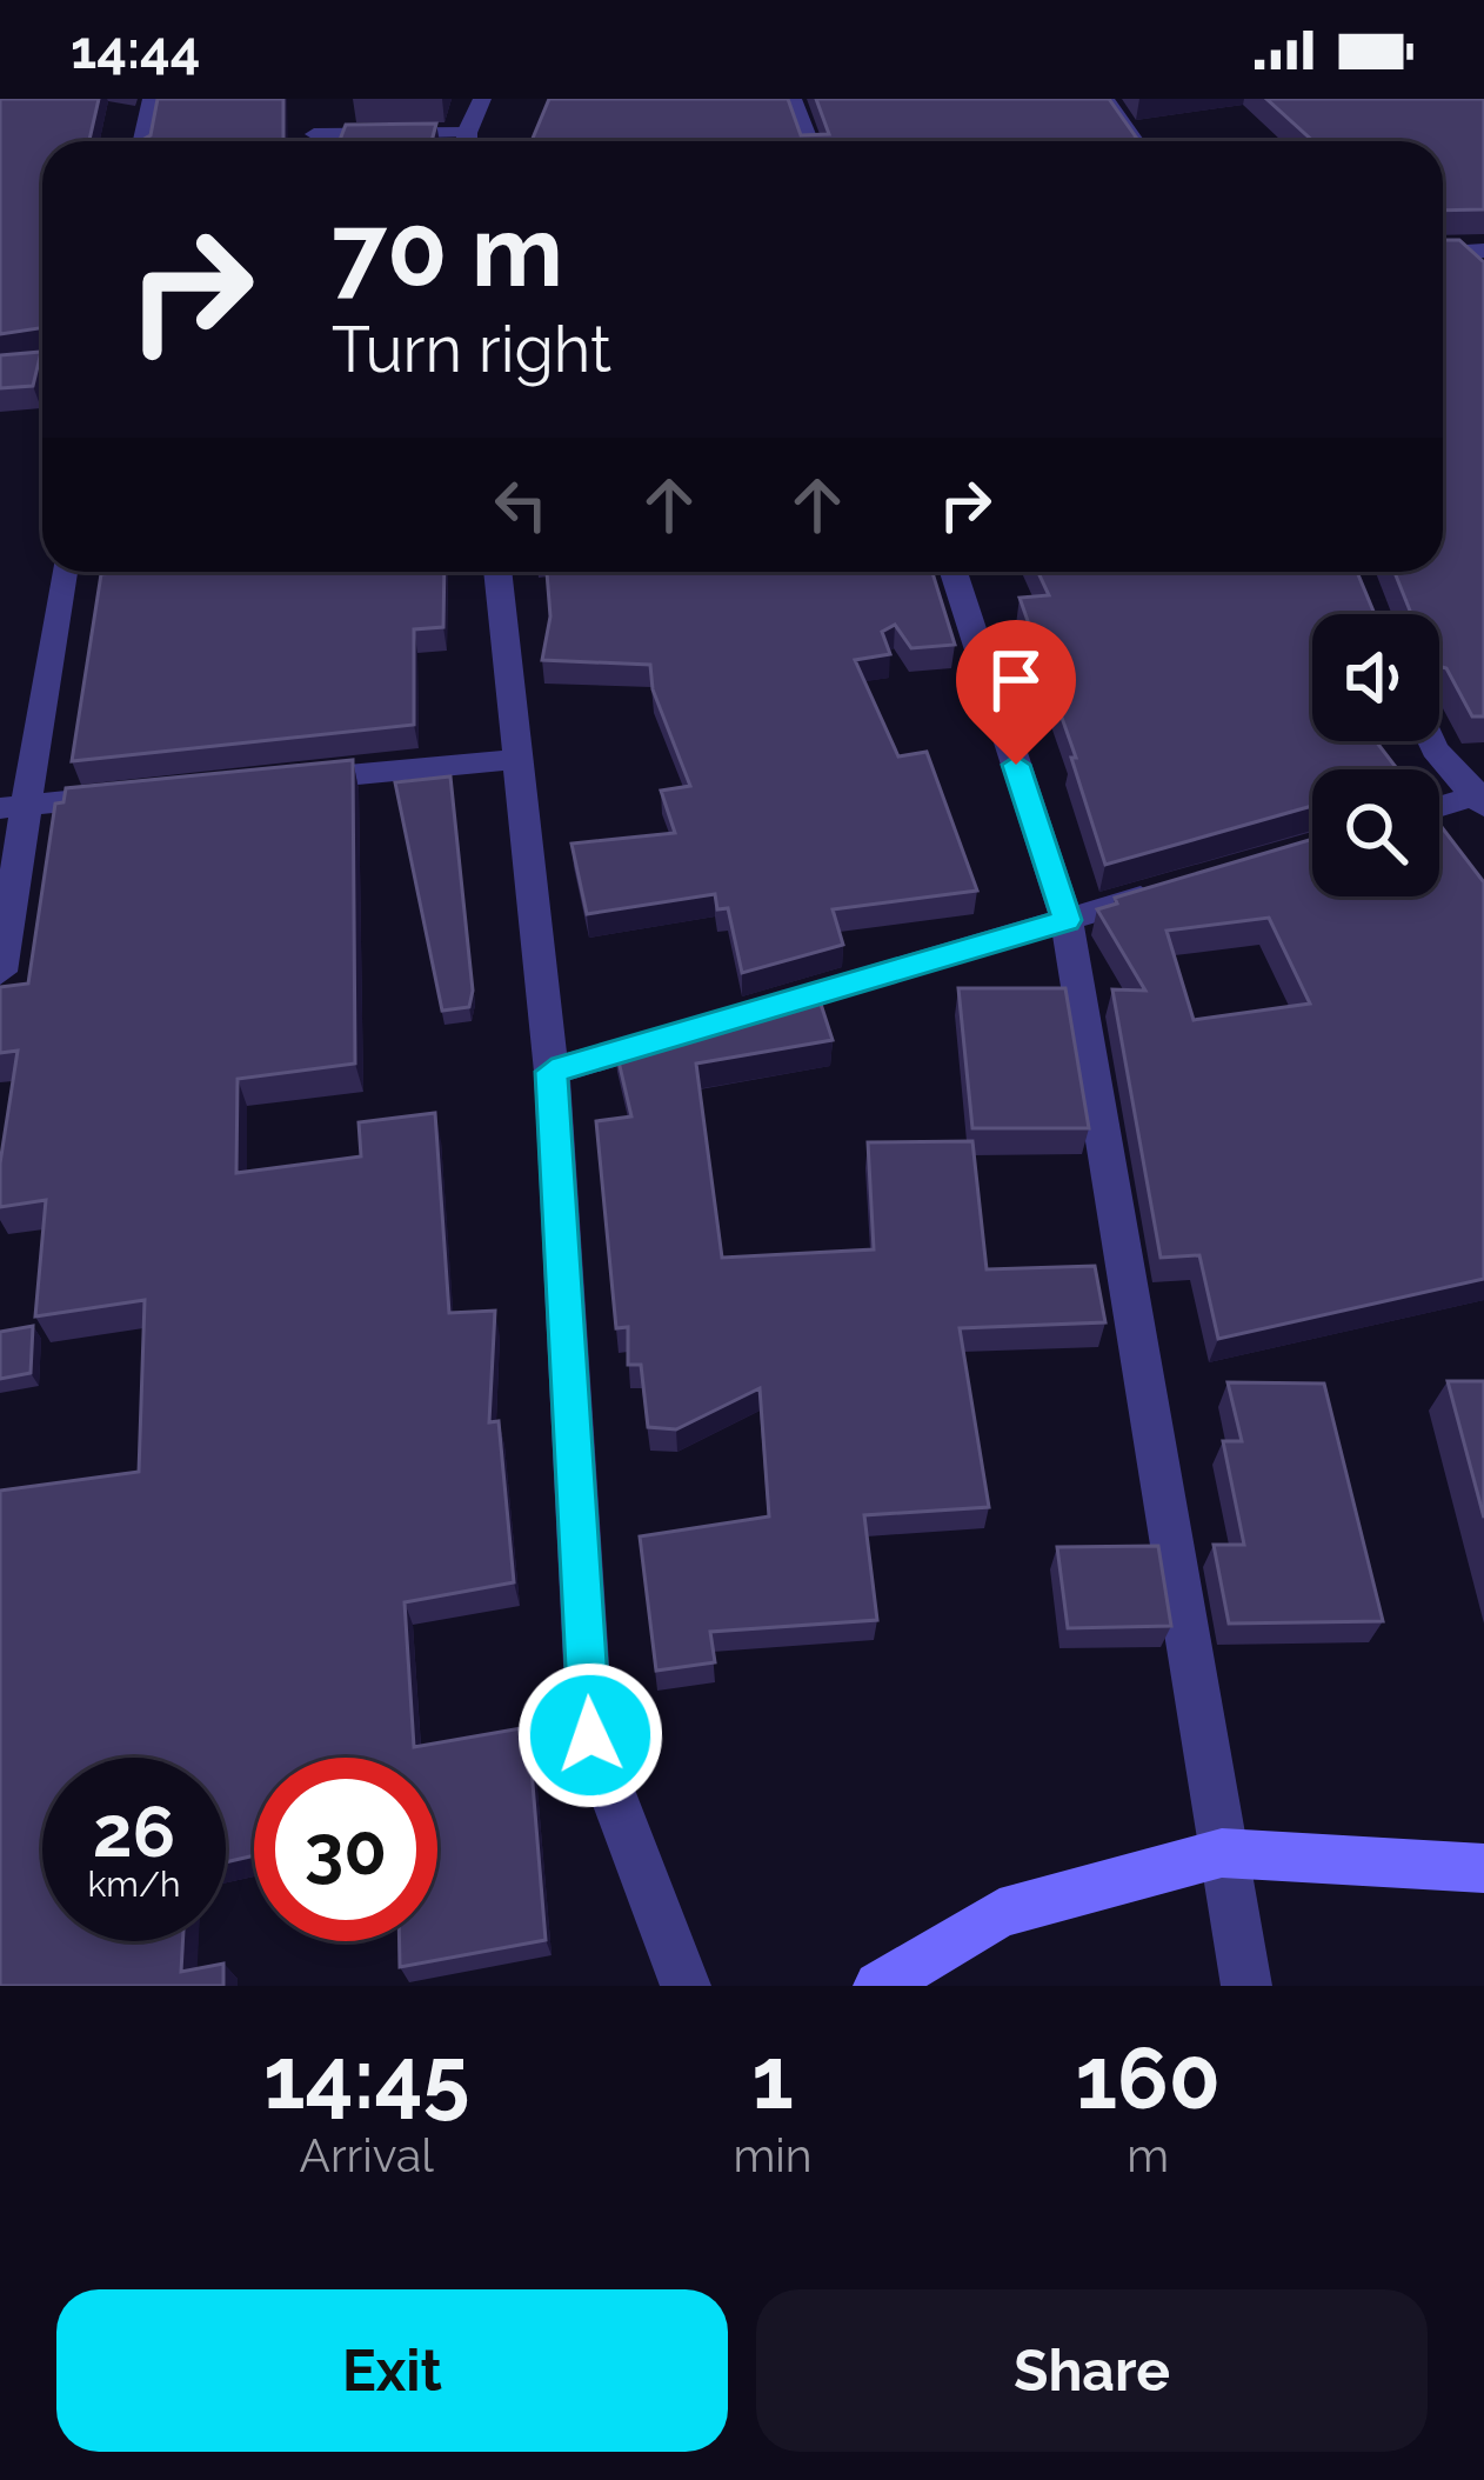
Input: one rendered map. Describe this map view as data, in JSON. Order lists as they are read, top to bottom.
{
  "page": {
    "status": "14:44",
    "turn": ["70 m", "Turn right"],
    "speed": "26 km/h",
    "limit": "30",
    "eta": [
      "14:45",
      "Arrival",
      "1",
      "min",
      "160",
      "m"
    ],
    "buttons": ["Exit", "Share"]
  }
}
